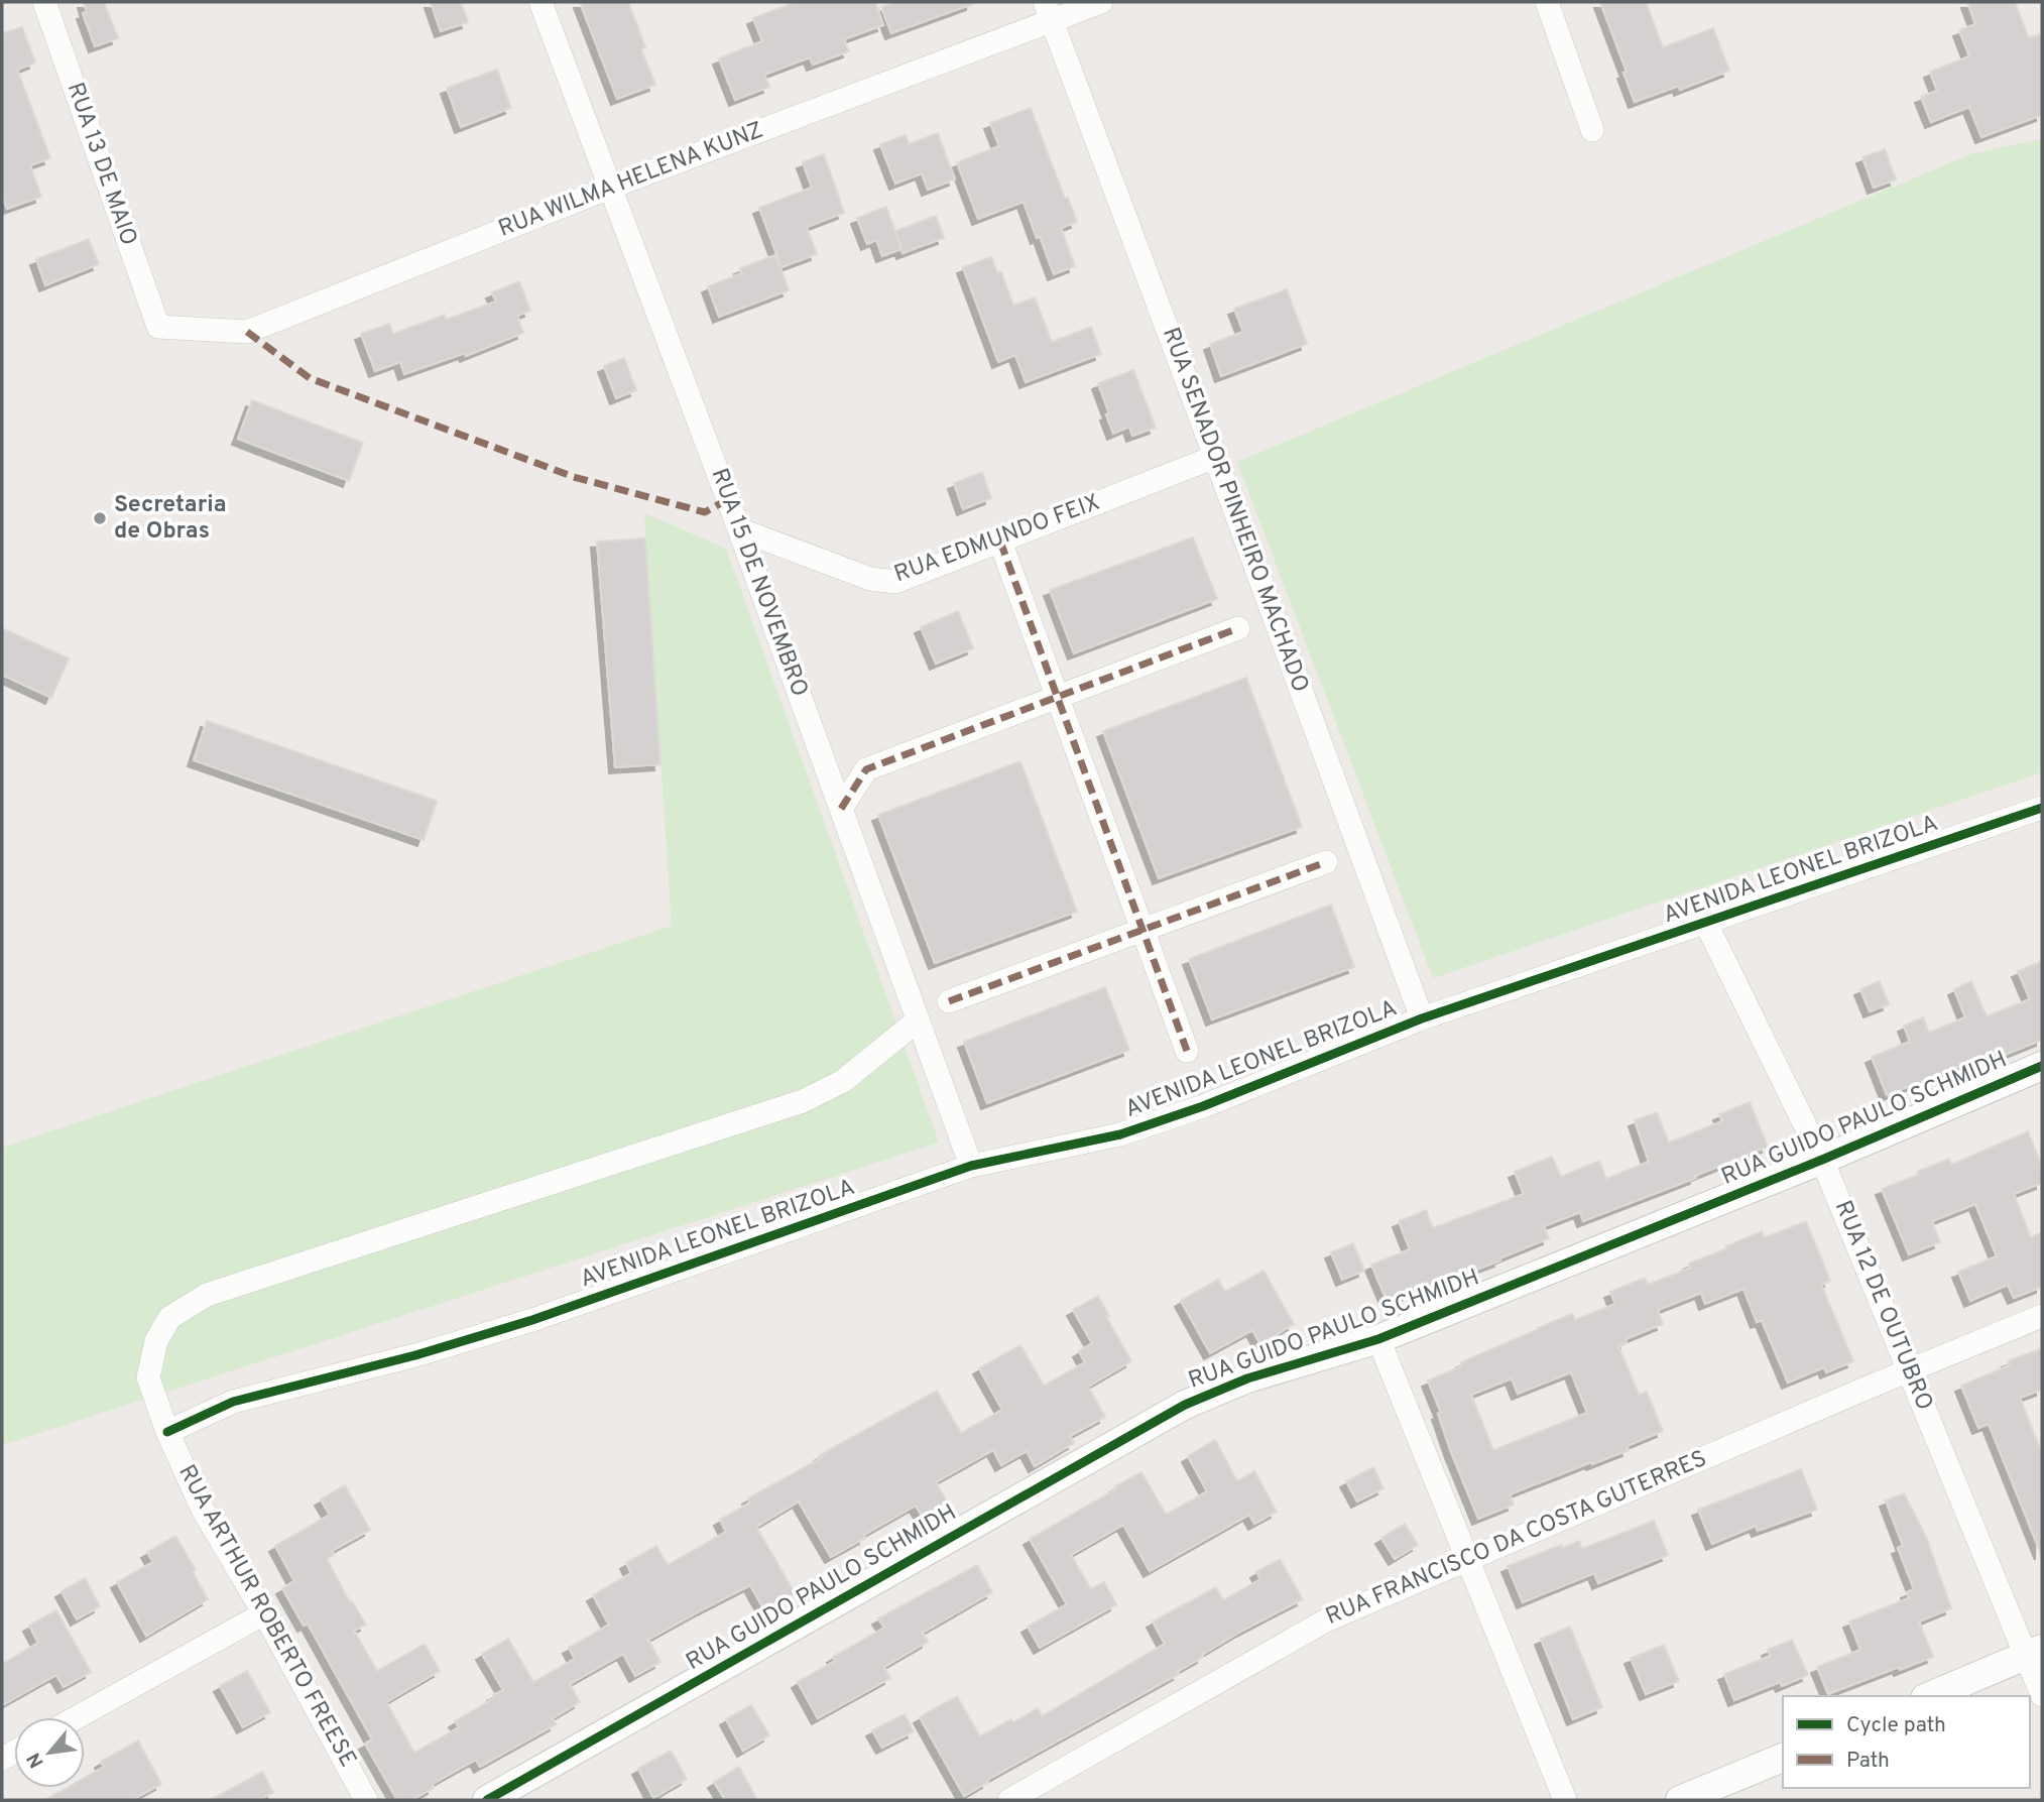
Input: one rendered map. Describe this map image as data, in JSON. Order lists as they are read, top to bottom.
{
  "streets": {
    "street": [
      "RUA 13 DE MAIO",
      "RUA WILMA HELENA KUNZ",
      "RUA SENADOR PINHEIRO MACHADO",
      "RUA EDMUNDO FEIX",
      "RUA 15 DE NOVEMBRO",
      "AVENIDA LEONEL BRIZOLA",
      "RUA GUIDO PAULO SCHMIDH",
      "RUA 12 DE OUTUBRO",
      "RUA FRANCISCO DA COSTA GUTERRES",
      "RUA ARTHUR ROBERTO FREESE"
    ]
  },
  "crossings": [
    ["RUA 13 DE MAIO", "RUA WILMA HELENA KUNZ"],
    ["RUA WILMA HELENA KUNZ", "RUA SENADOR PINHEIRO MACHADO"],
    ["RUA WILMA HELENA KUNZ", "RUA 15 DE NOVEMBRO"],
    ["RUA SENADOR PINHEIRO MACHADO", "RUA EDMUNDO FEIX"],
    ["RUA SENADOR PINHEIRO MACHADO", "AVENIDA LEONEL BRIZOLA"],
    ["RUA EDMUNDO FEIX", "RUA 15 DE NOVEMBRO"],
    ["RUA 15 DE NOVEMBRO", "AVENIDA LEONEL BRIZOLA"],
    ["RUA 15 DE NOVEMBRO", "RUA ARTHUR ROBERTO FREESE"],
    ["AVENIDA LEONEL BRIZOLA", "RUA 12 DE OUTUBRO"],
    ["AVENIDA LEONEL BRIZOLA", "RUA ARTHUR ROBERTO FREESE"],
    ["RUA GUIDO PAULO SCHMIDH", "RUA 12 DE OUTUBRO"],
    ["RUA 12 DE OUTUBRO", "RUA FRANCISCO DA COSTA GUTERRES"]
  ],
  "places": ["Secretaria de Obras"],
  "legend": ["Cycle path", "Path"],
  "north": "bottom left"
}
